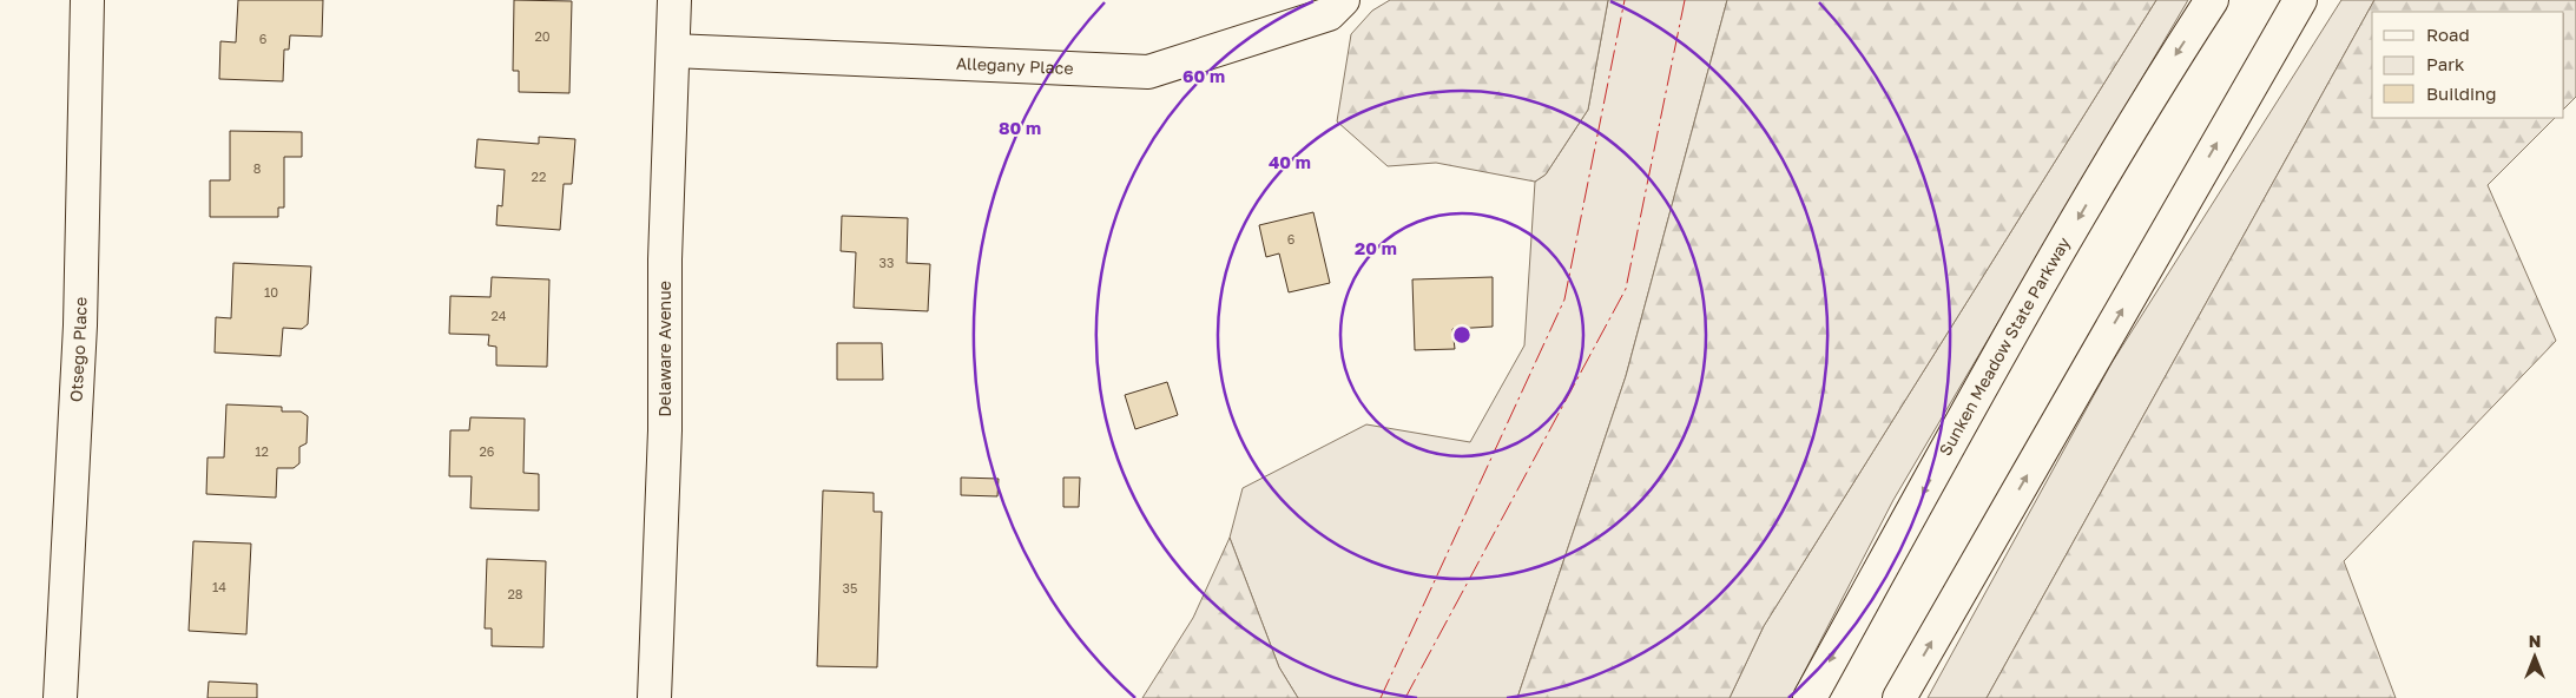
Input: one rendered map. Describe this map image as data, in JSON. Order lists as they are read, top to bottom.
{
  "streets": {
    "main road": [
      "Allegany Place",
      "Sunken Meadow State Parkway",
      "Otsego Place",
      "Delaware Avenue"
    ]
  },
  "crossings": [
    ["Allegany Place", "Delaware Avenue"]
  ],
  "house_numbers": [
    "20",
    "6",
    "8",
    "22",
    "6",
    "33",
    "10",
    "24",
    "12",
    "26",
    "14",
    "35",
    "28"
  ],
  "legend": ["Road", "Park", "Building"],
  "north": "top",
  "rings": [
    "60 m",
    "80 m",
    "40 m",
    "20 m"
  ]
}
